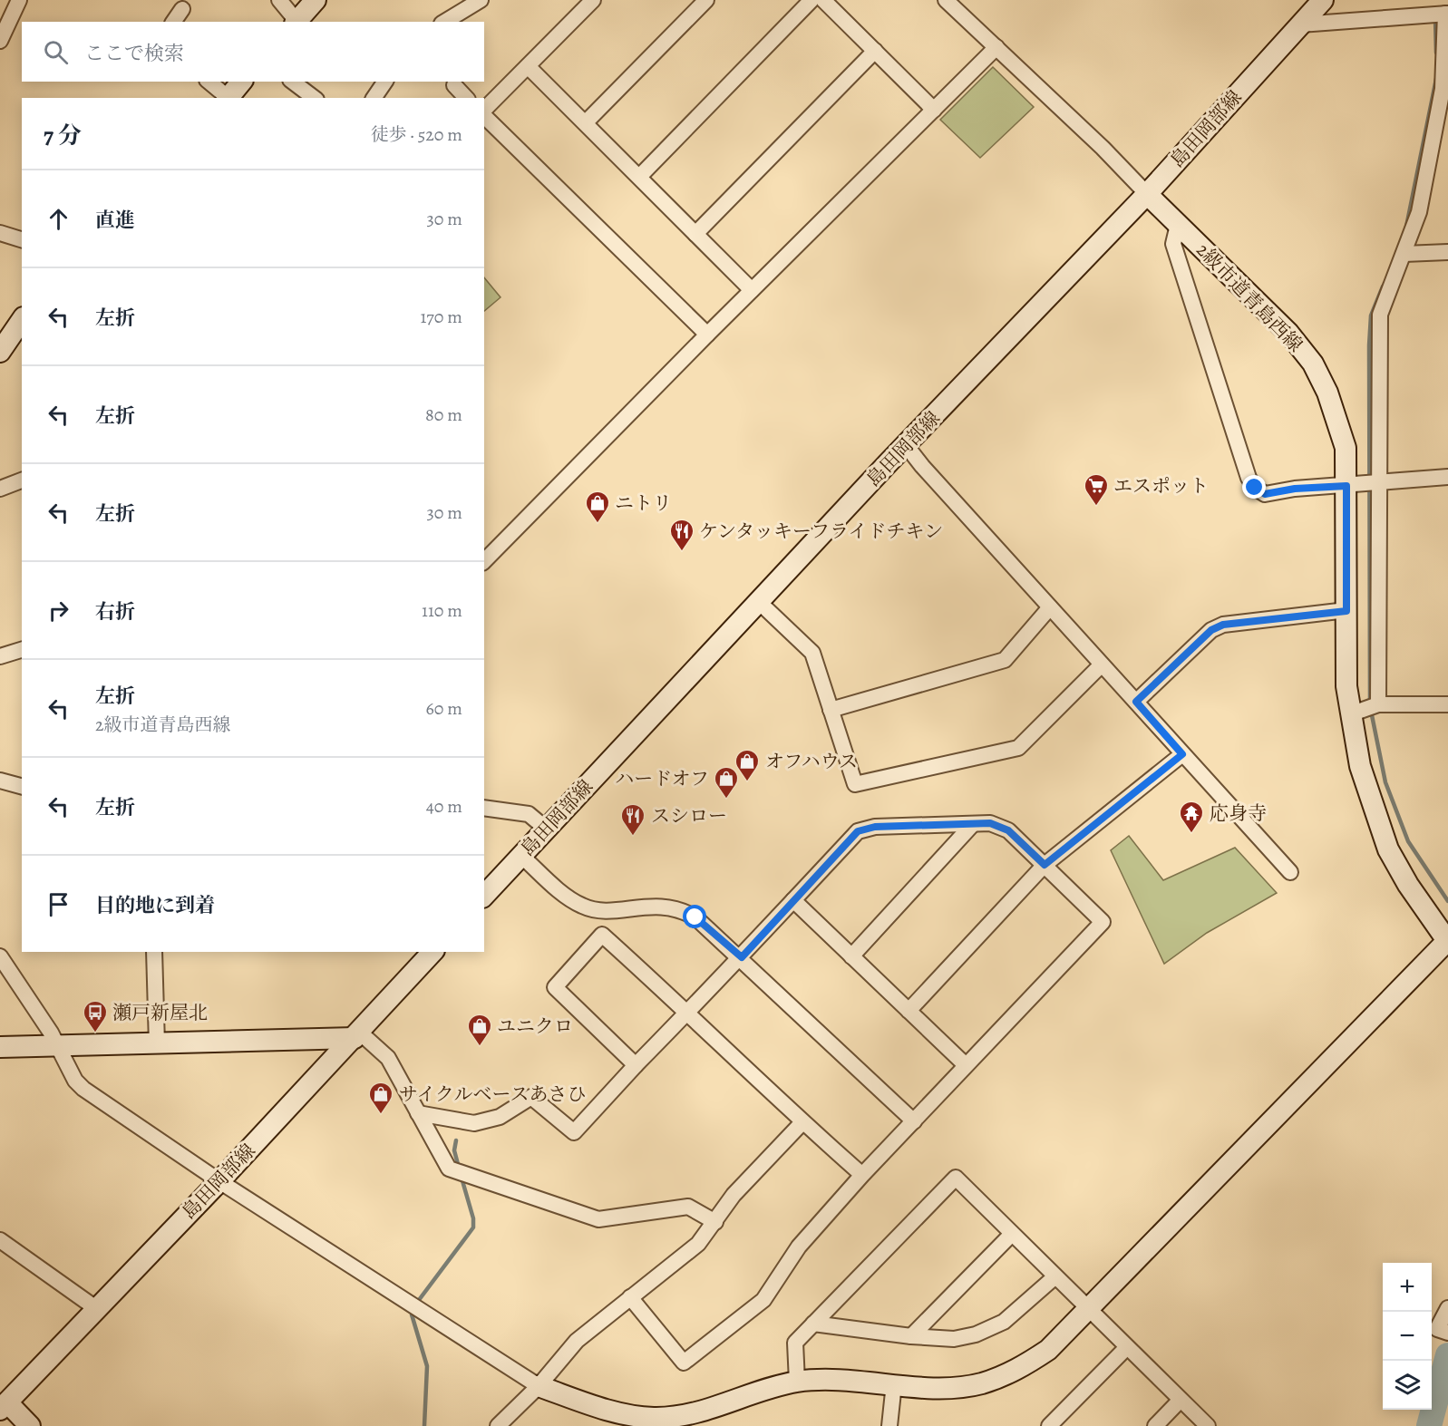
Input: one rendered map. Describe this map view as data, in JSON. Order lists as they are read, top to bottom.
{
  "streets": {
    "street": ["島田岡部線", "2級市道青島西線"]
  },
  "crossings": [
    ["島田岡部線", "2級市道青島西線"]
  ],
  "places": {
    "supermarket": ["エスポット"],
    "shop": [
      "ニトリ",
      "オフハウス",
      "ハードオフ",
      "ユニクロ",
      "サイクルベースあさひ"
    ],
    "restaurant": ["ケンタッキーフライドチキン", "スシロー"],
    "temple": ["応身寺"],
    "bus stop": ["瀬戸新屋北"]
  },
  "page": {
    "search": "ここで検索",
    "heading": ["7 分", "徒歩 · 520 m"],
    "list": [
      ["直進", "30 m"],
      ["左折", "170 m"],
      ["左折", "80 m"],
      ["左折", "30 m"],
      ["右折", "110 m"],
      ["左折", "2級市道青島西線", "60 m"],
      ["左折", "40 m"],
      "目的地に到着"
    ],
    "map_buttons": ["+", "−"]
  }
}
